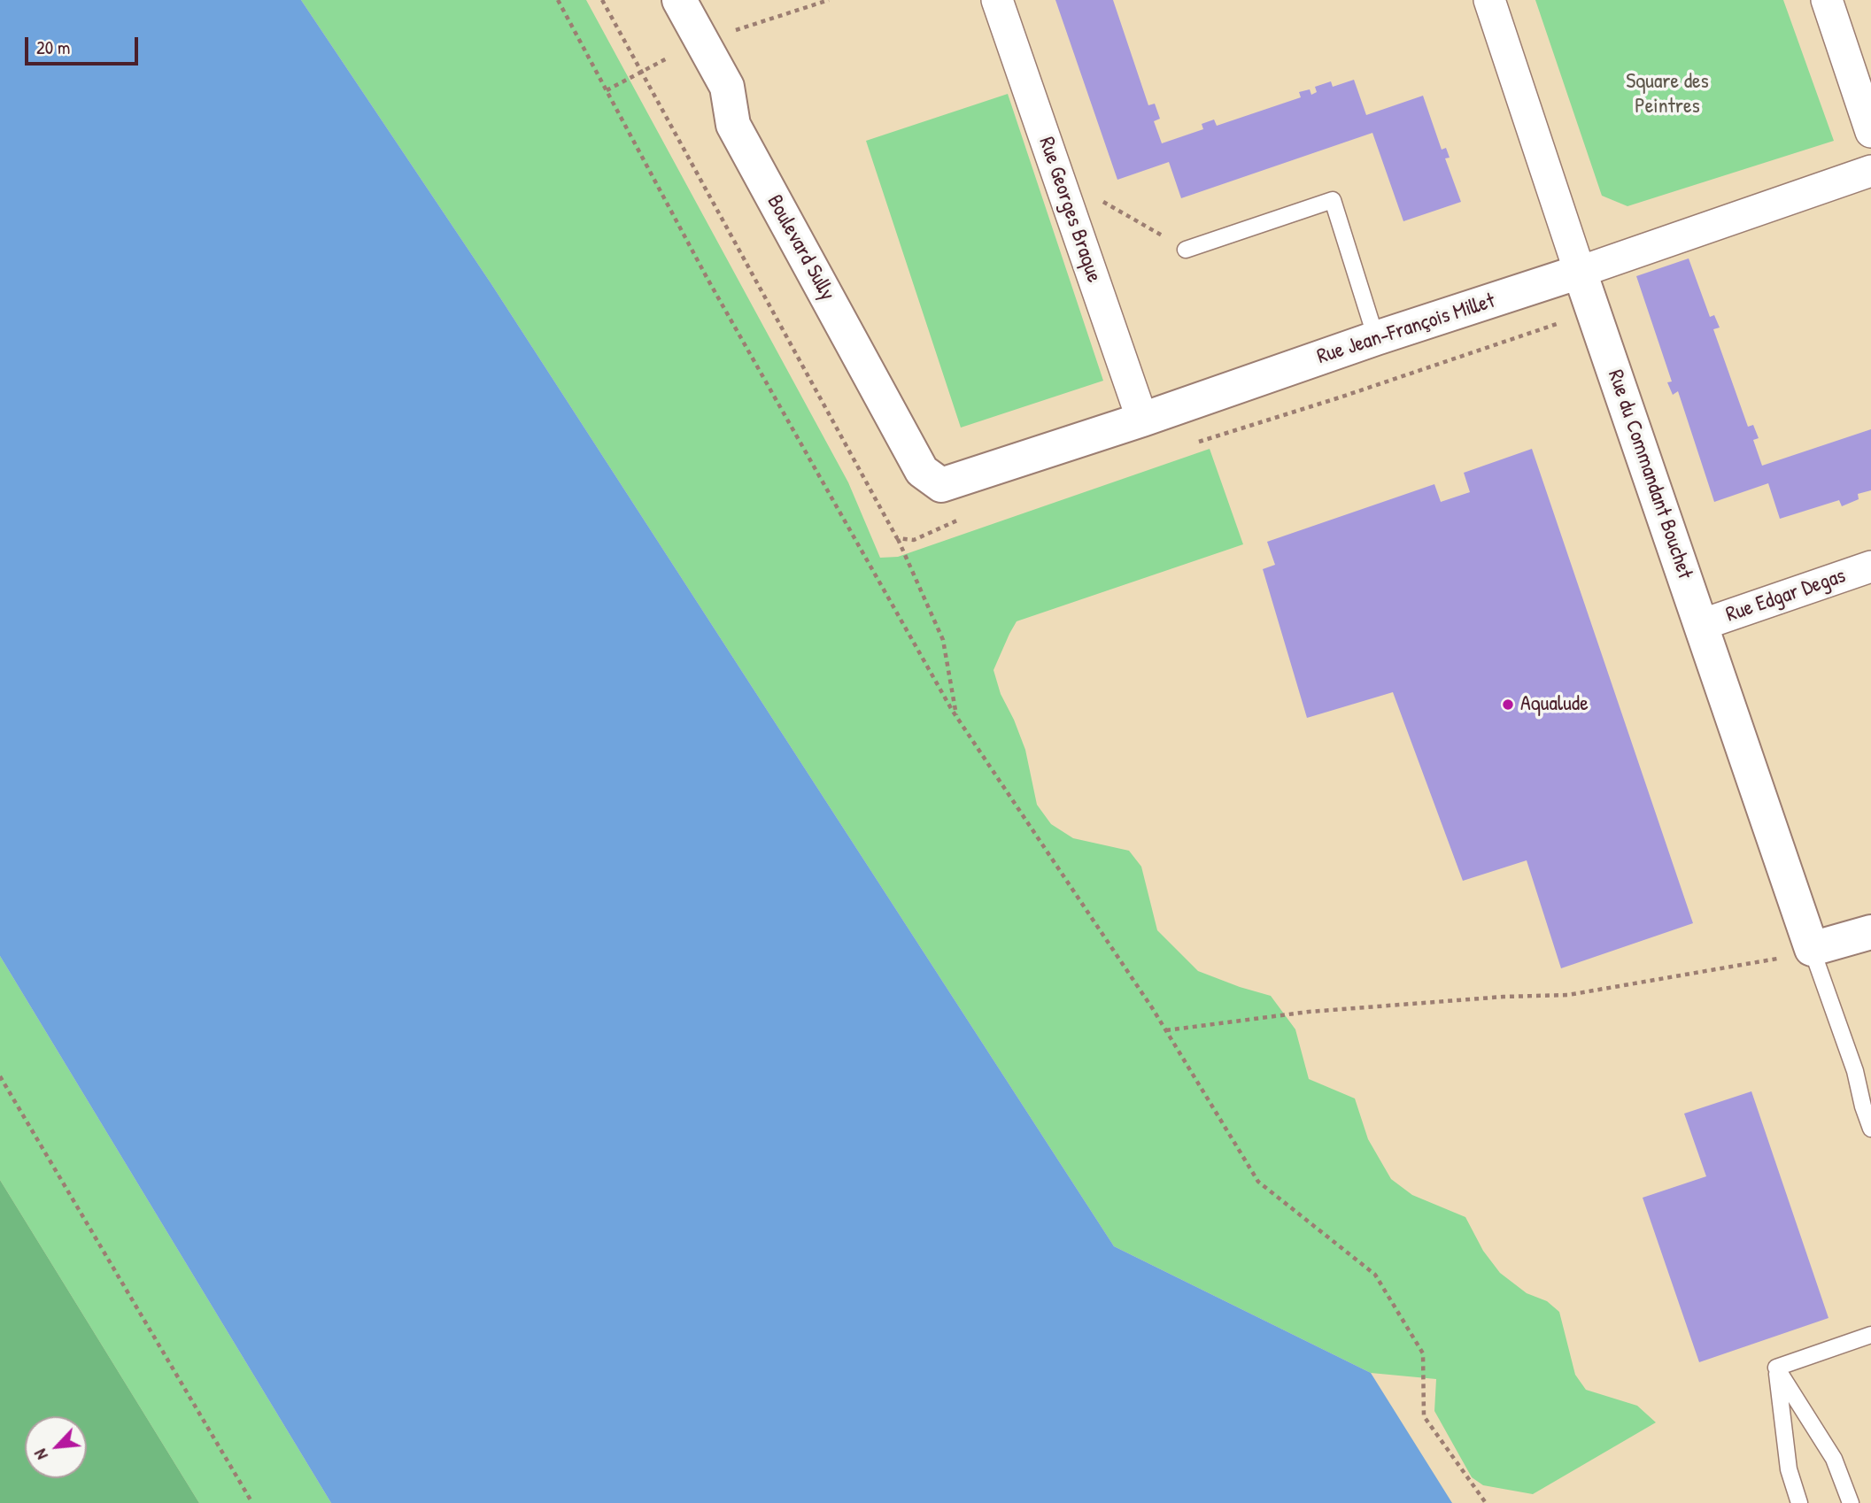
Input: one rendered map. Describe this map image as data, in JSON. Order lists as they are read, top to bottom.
{
  "streets": {
    "street": [
      "Rue Georges Braque",
      "Boulevard Sully",
      "Rue Jean-François Millet",
      "Rue du Commandant Bouchet",
      "Rue Edgar Degas"
    ]
  },
  "crossings": [
    ["Rue Georges Braque", "Rue Jean-François Millet"],
    ["Boulevard Sully", "Rue Jean-François Millet"],
    ["Rue Jean-François Millet", "Rue du Commandant Bouchet"],
    ["Rue du Commandant Bouchet", "Rue Edgar Degas"]
  ],
  "parks": ["Square des Peintres"],
  "places": ["Aqualude"],
  "scale_bar": "20 m",
  "north": "bottom left"
}
